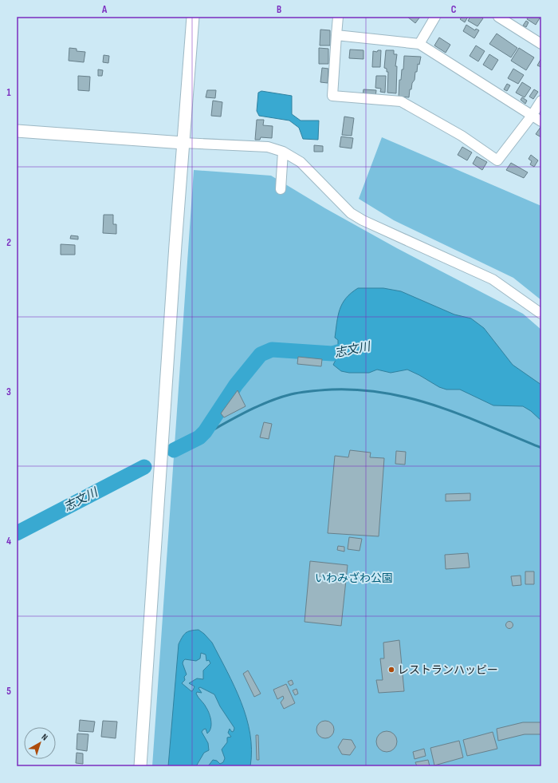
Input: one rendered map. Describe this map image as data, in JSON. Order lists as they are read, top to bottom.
{
  "water": ["志文川"],
  "parks": ["いわみざわ公園"],
  "places": ["レストランハッピー"],
  "north": "top right",
  "grid": {
    "columns": ["A", "B", "C"],
    "rows": [
      "1",
      "2",
      "3",
      "4",
      "5"
    ]
  }
}
